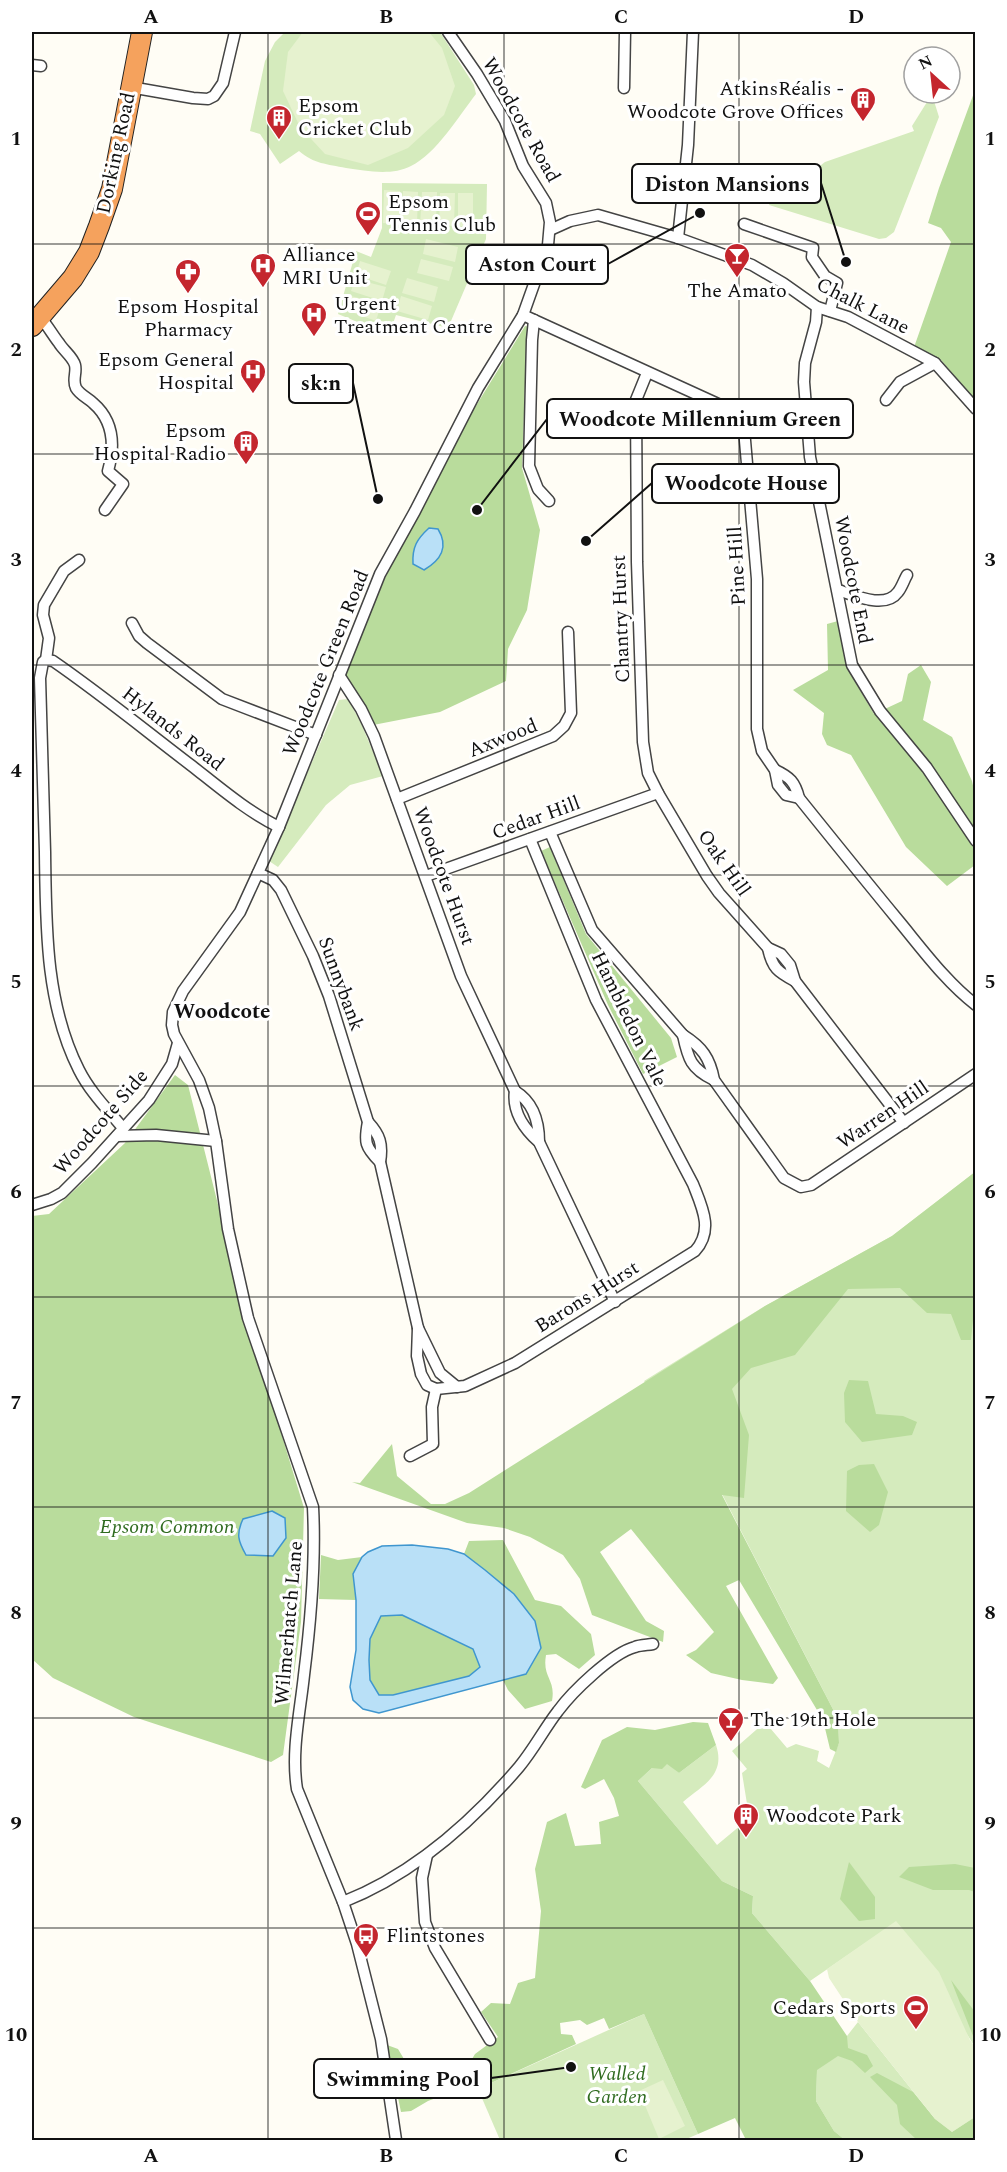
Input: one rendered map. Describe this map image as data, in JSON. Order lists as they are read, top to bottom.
{
  "streets": {
    "highway": ["Dorking Road"],
    "street": [
      "Woodcote Road",
      "Chalk Lane",
      "Pine Hill",
      "Woodcote End",
      "Chantry Hurst",
      "Woodcote Green Road",
      "Hylands Road",
      "Axwood",
      "Cedar Hill",
      "Oak Hill",
      "Woodcote Hurst",
      "Sunnybank",
      "Hambledon Vale",
      "Warren Hill",
      "Woodcote Side",
      "Barons Hurst",
      "Wilmerhatch Lane"
    ]
  },
  "crossings": [
    ["Woodcote Road", "Chalk Lane"],
    ["Woodcote Road", "Woodcote Green Road"],
    ["Chalk Lane", "Woodcote End"],
    ["Chalk Lane", "Woodcote Green Road"],
    ["Pine Hill", "Chantry Hurst"],
    ["Pine Hill", "Woodcote Green Road"],
    ["Chantry Hurst", "Cedar Hill"],
    ["Chantry Hurst", "Oak Hill"],
    ["Woodcote Green Road", "Hylands Road"],
    ["Woodcote Green Road", "Woodcote Hurst"],
    ["Woodcote Green Road", "Sunnybank"],
    ["Woodcote Green Road", "Woodcote Side"],
    ["Woodcote Green Road", "Wilmerhatch Lane"],
    ["Axwood", "Woodcote Hurst"],
    ["Cedar Hill", "Oak Hill"],
    ["Cedar Hill", "Woodcote Hurst"],
    ["Cedar Hill", "Hambledon Vale"],
    ["Oak Hill", "Warren Hill"],
    ["Woodcote Hurst", "Barons Hurst"],
    ["Sunnybank", "Barons Hurst"],
    ["Hambledon Vale", "Barons Hurst"],
    ["Woodcote Side", "Wilmerhatch Lane"]
  ],
  "districts": ["Woodcote"],
  "parks": ["Epsom Common", "Walled Garden"],
  "places": {
    "building": [
      "AtkinsRéalis - Woodcote Grove Offices",
      "Epsom Cricket Club",
      "Epsom Hospital Radio",
      "Woodcote Park"
    ],
    "other": [
      "Aston Court",
      "Diston Mansions",
      "sk:n",
      "Woodcote Millennium Green",
      "Woodcote House",
      "Swimming Pool"
    ],
    "sports": ["Epsom Tennis Club", "Cedars Sports"],
    "bar": ["The Amato", "The 19th Hole"],
    "hospital": ["Alliance MRI Unit", "Urgent Treatment Centre", "Epsom General Hospital"],
    "pharmacy": ["Epsom Hospital Pharmacy"],
    "bus stop": ["Flintstones"]
  },
  "north": "top left",
  "grid": {
    "columns": [
      "A",
      "B",
      "C",
      "D"
    ],
    "rows": [
      "1",
      "2",
      "3",
      "4",
      "5",
      "6",
      "7",
      "8",
      "9",
      "10"
    ]
  }
}
